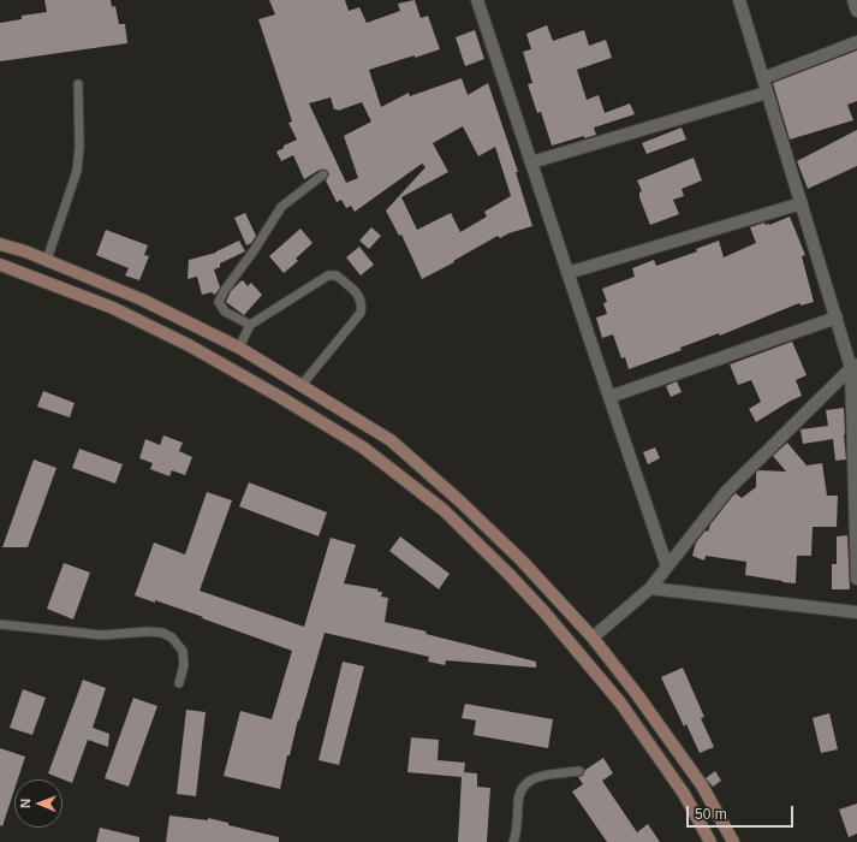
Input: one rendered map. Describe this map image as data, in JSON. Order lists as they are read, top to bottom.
{
  "scale_bar": "50 m",
  "north": "left"
}
